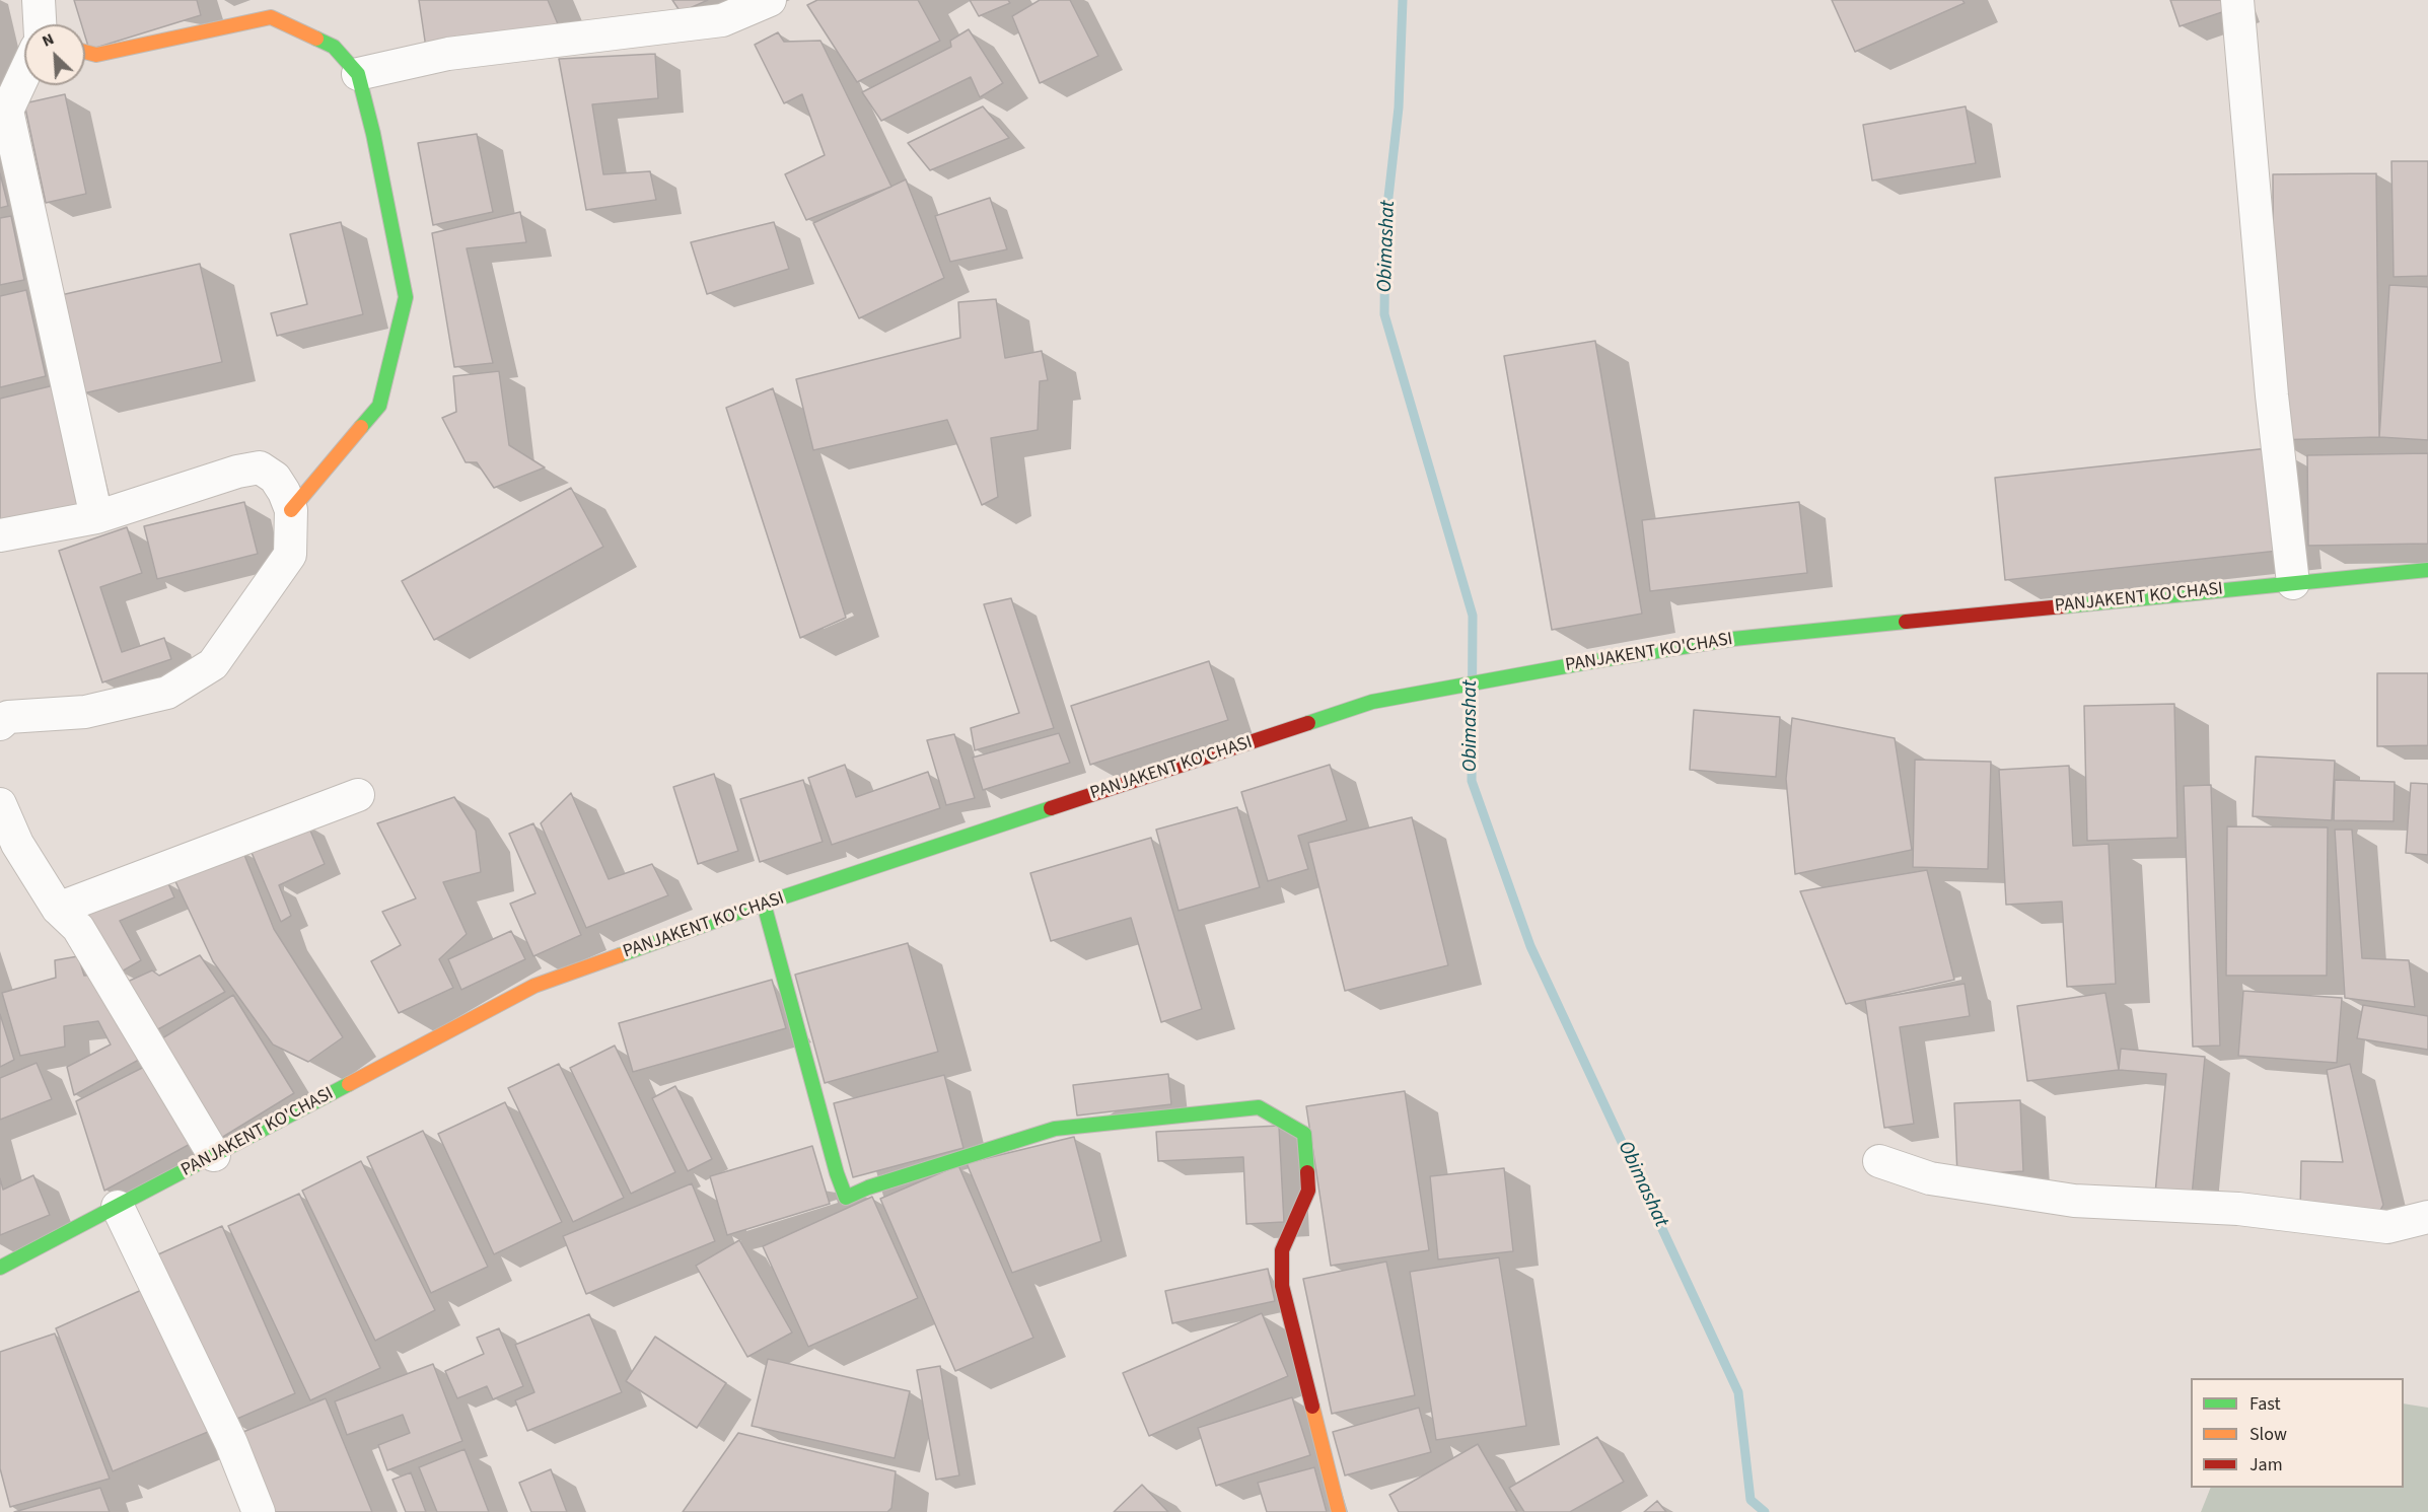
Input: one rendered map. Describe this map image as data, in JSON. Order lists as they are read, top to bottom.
{
  "streets": {
    "main road": ["PANJAKENT KO'CHASI"]
  },
  "water": ["Obimashat"],
  "legend": ["Fast", "Slow", "Jam"],
  "north": "top left"
}
